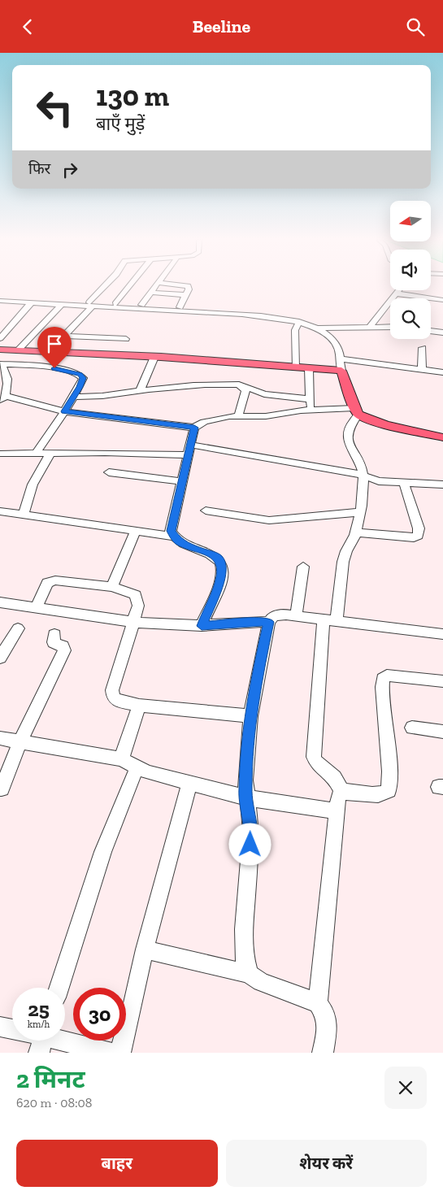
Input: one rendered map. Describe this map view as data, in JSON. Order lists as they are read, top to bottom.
{
  "north": "left",
  "page": {
    "header": "Beeline",
    "turn": ["130 m", "बाएँ मुड़ें"],
    "then": "फिर",
    "speed": "25 km/h",
    "limit": "30",
    "heading": ["2 मिनट", "620 m · 08:08"],
    "buttons": ["बाहर", "शेयर करें"]
  }
}
